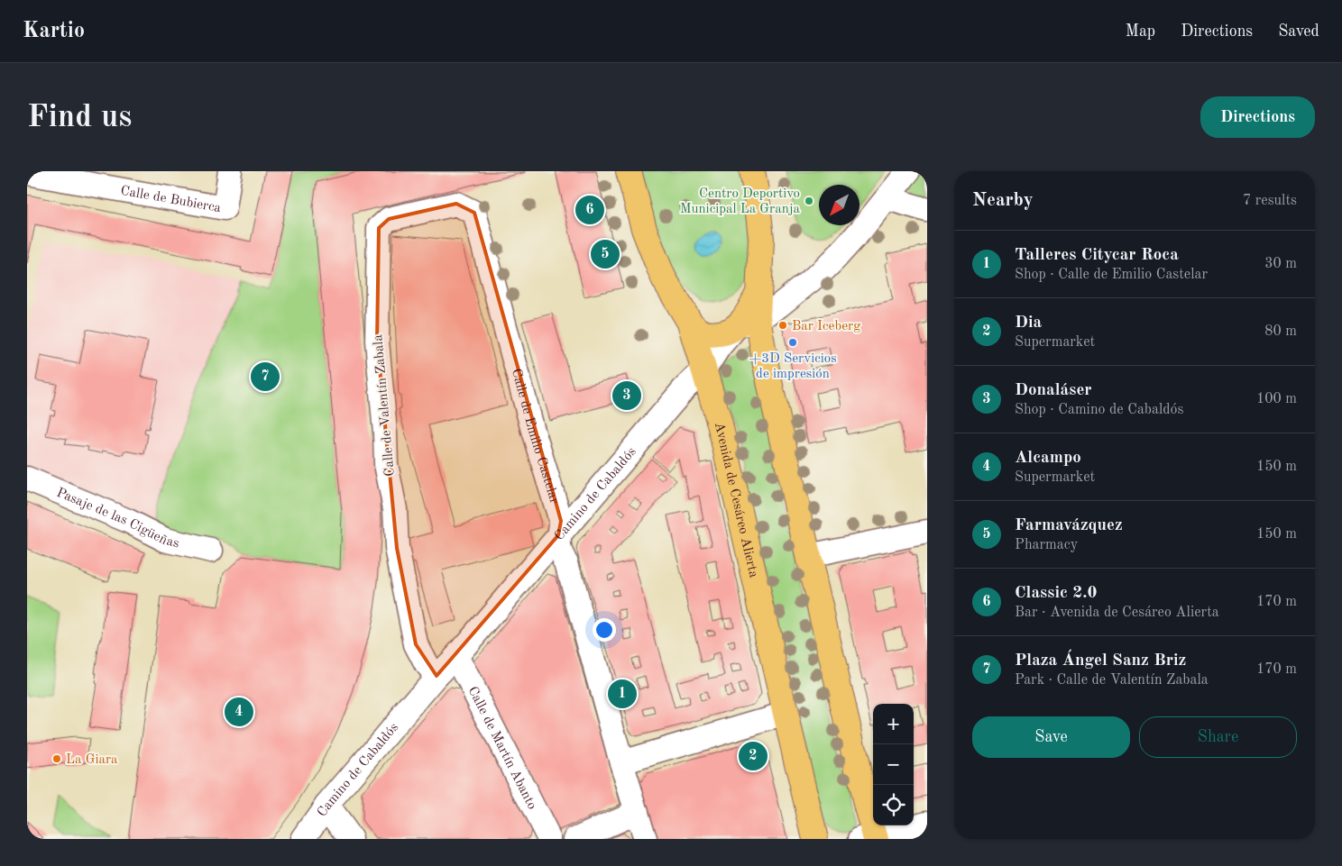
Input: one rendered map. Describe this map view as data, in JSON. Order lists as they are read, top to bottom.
{
  "streets": {
    "main road": ["Avenida de Cesáreo Alierta"],
    "street": [
      "Calle de Bubierca",
      "Calle de Valentín Zabala",
      "Calle de Emilio Castelar",
      "Camino de Cabaldós",
      "Pasaje de las Cigüeñas",
      "Calle de Martín Abanto"
    ]
  },
  "crossings": [
    ["Calle de Valentín Zabala", "Calle de Emilio Castelar"],
    ["Calle de Valentín Zabala", "Camino de Cabaldós"],
    ["Calle de Emilio Castelar", "Camino de Cabaldós"],
    ["Camino de Cabaldós", "Avenida de Cesáreo Alierta"],
    ["Camino de Cabaldós", "Calle de Martín Abanto"]
  ],
  "places": [
    "Centro Deportivo Municipal La Granja",
    "Bar Iceberg",
    "+3D Servicios de impresión",
    "La Giara"
  ],
  "north": "bottom left",
  "page": {
    "header": "Kartio",
    "nav": ["Map", "Directions", "Saved"],
    "buttons": [
      "Directions",
      ["Save", "Share"]
    ],
    "title": "Find us",
    "heading": ["Nearby", "7 results"],
    "pins": [
      "6",
      "5",
      "7",
      "3",
      "1",
      "4",
      "2"
    ],
    "list": [
      {
        "mark": "1",
        "name": "Talleres Citycar Roca",
        "note": "Shop · Calle de Emilio Castelar",
        "value": "30 m"
      },
      {
        "mark": "2",
        "name": "Dia",
        "note": "Supermarket",
        "value": "80 m"
      },
      {
        "mark": "3",
        "name": "Donaláser",
        "note": "Shop · Camino de Cabaldós",
        "value": "100 m"
      },
      {
        "mark": "4",
        "name": "Alcampo",
        "note": "Supermarket",
        "value": "150 m"
      },
      {
        "mark": "5",
        "name": "Farmavázquez",
        "note": "Pharmacy",
        "value": "150 m"
      },
      {
        "mark": "6",
        "name": "Classic 2.0",
        "note": "Bar · Avenida de Cesáreo Alierta",
        "value": "170 m"
      },
      {
        "mark": "7",
        "name": "Plaza Ángel Sanz Briz",
        "note": "Park · Calle de Valentín Zabala",
        "value": "170 m"
      }
    ],
    "map_buttons": ["+", "−"]
  }
}
